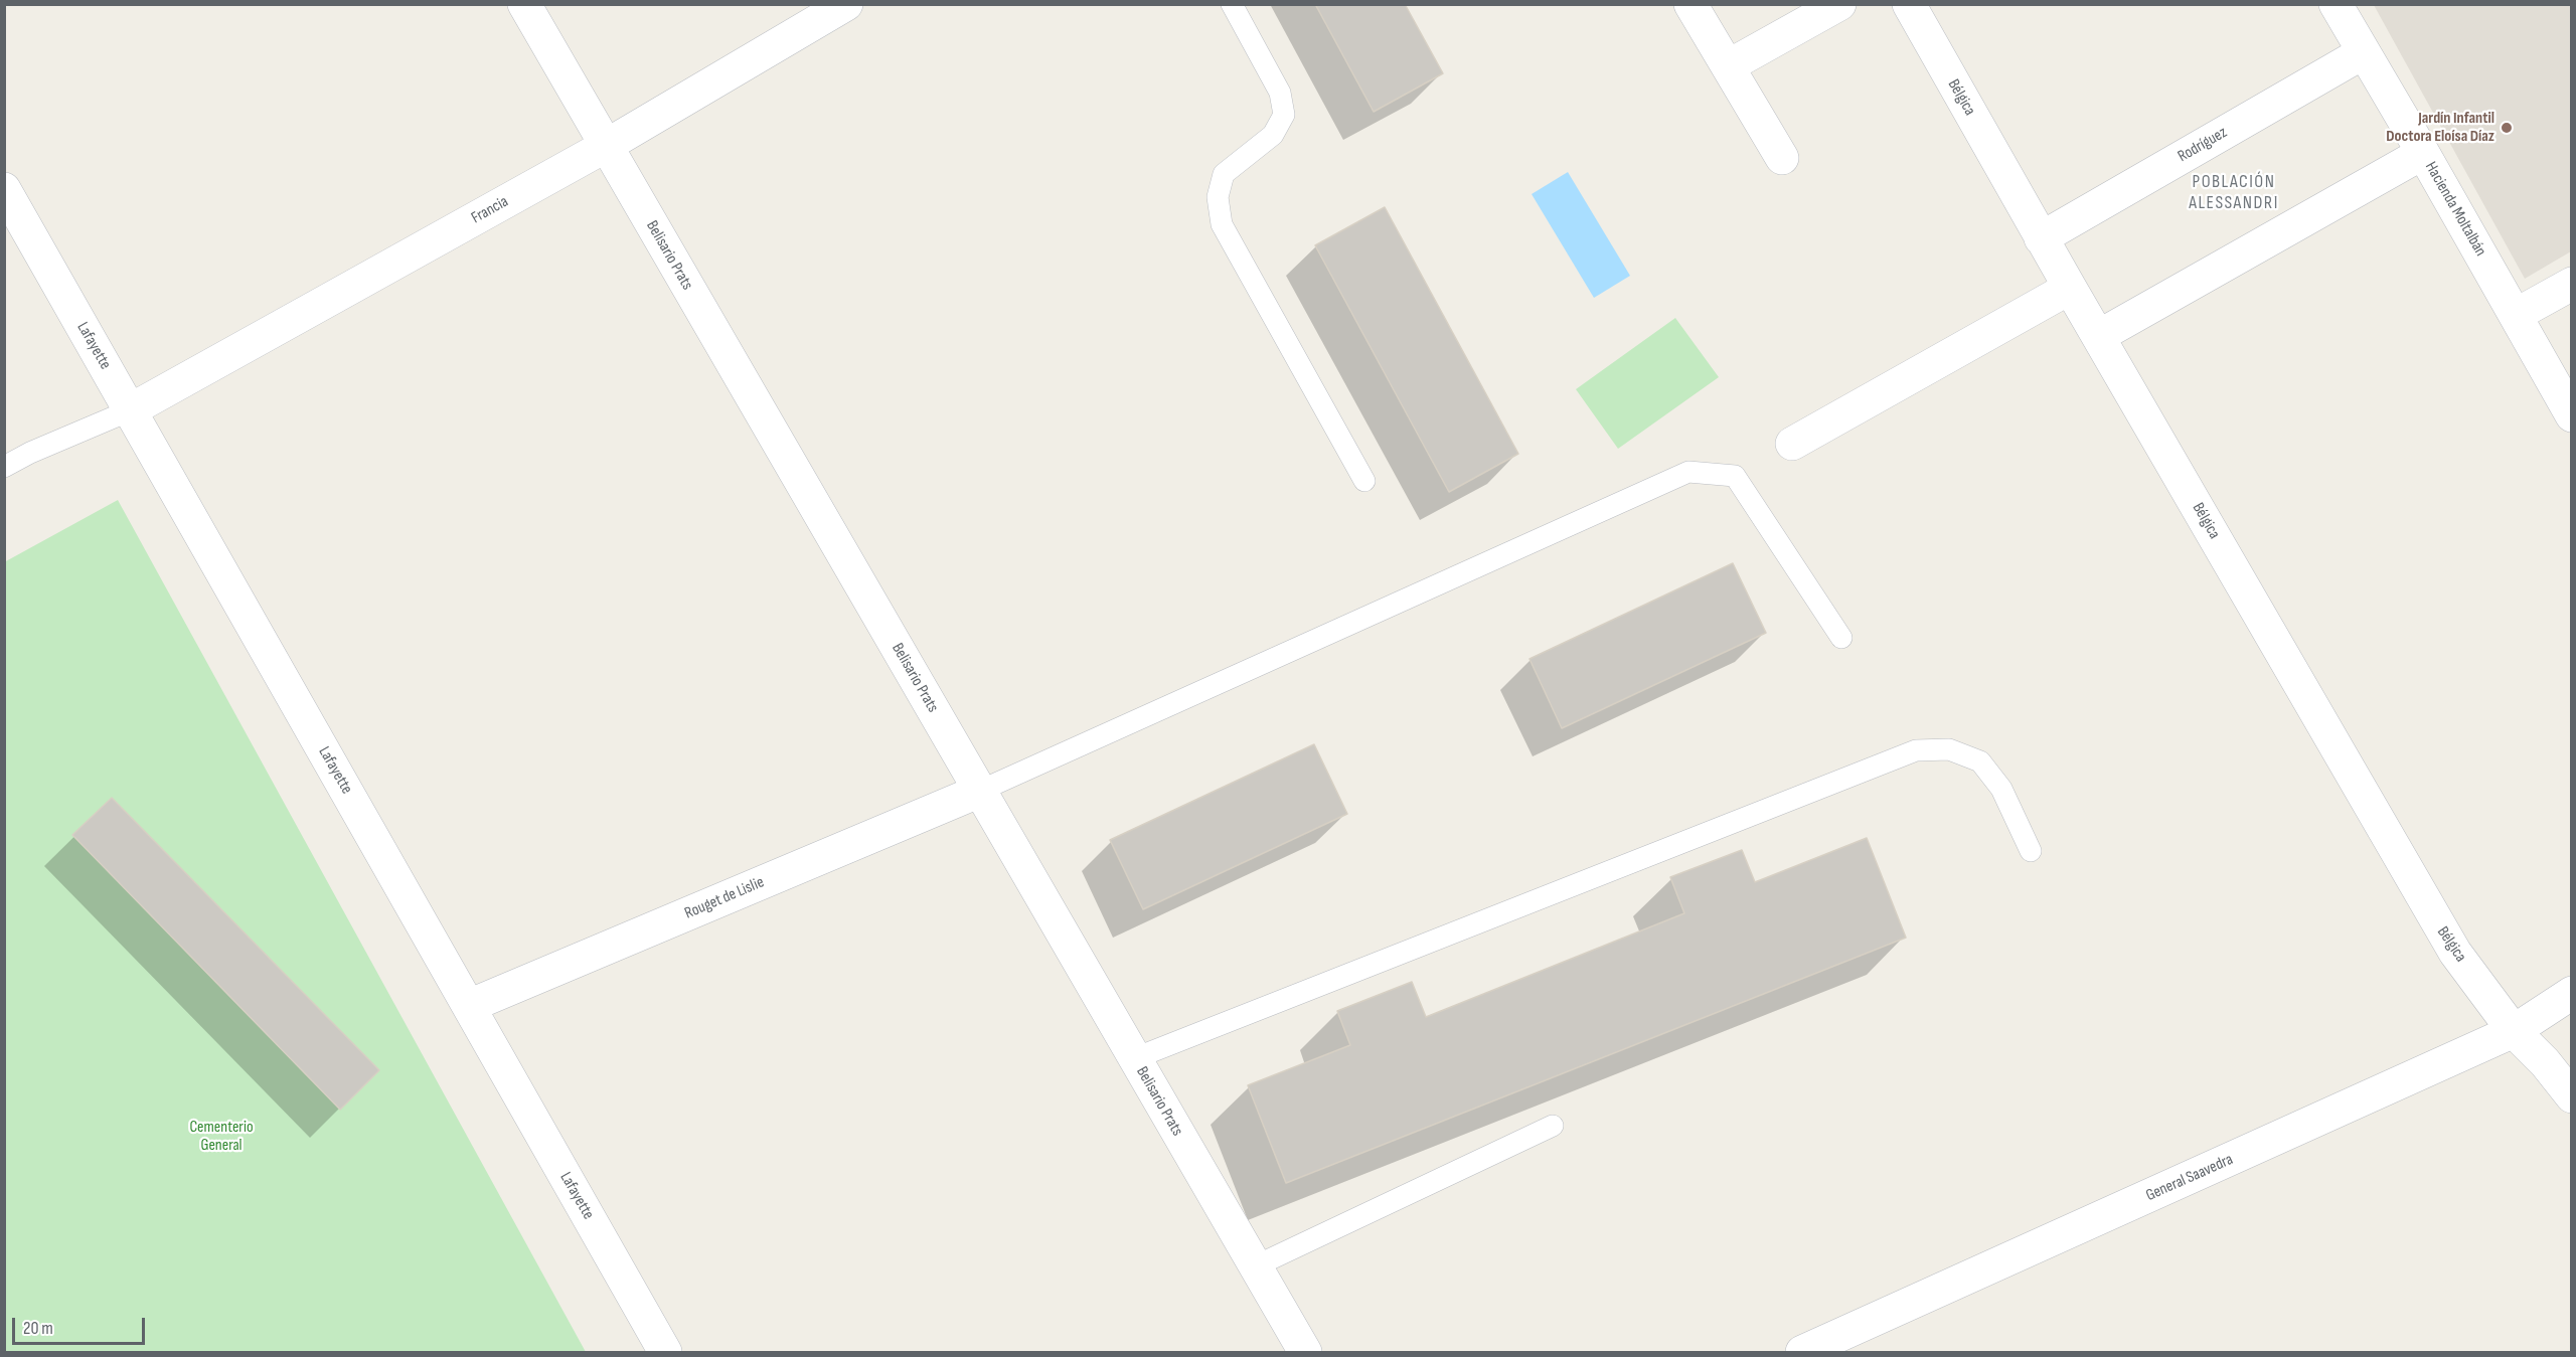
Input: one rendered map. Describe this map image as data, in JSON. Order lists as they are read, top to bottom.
{
  "streets": {
    "street": [
      "Bélgica",
      "Rodríguez",
      "Hacienda Moltalbán",
      "Francia",
      "Belisario Prats",
      "Lafayette",
      "Rouget de Lislie",
      "General Saavedra"
    ]
  },
  "crossings": [
    ["Bélgica", "Rodríguez"],
    ["Bélgica", "General Saavedra"],
    ["Rodríguez", "Hacienda Moltalbán"],
    ["Francia", "Belisario Prats"],
    ["Francia", "Lafayette"],
    ["Belisario Prats", "Rouget de Lislie"],
    ["Lafayette", "Rouget de Lislie"]
  ],
  "districts": ["POBLACIÓN ALESSANDRI"],
  "parks": ["Cementerio General"],
  "places": ["Jardín Infantil Doctora Eloísa Díaz"],
  "scale_bar": "20 m"
}
